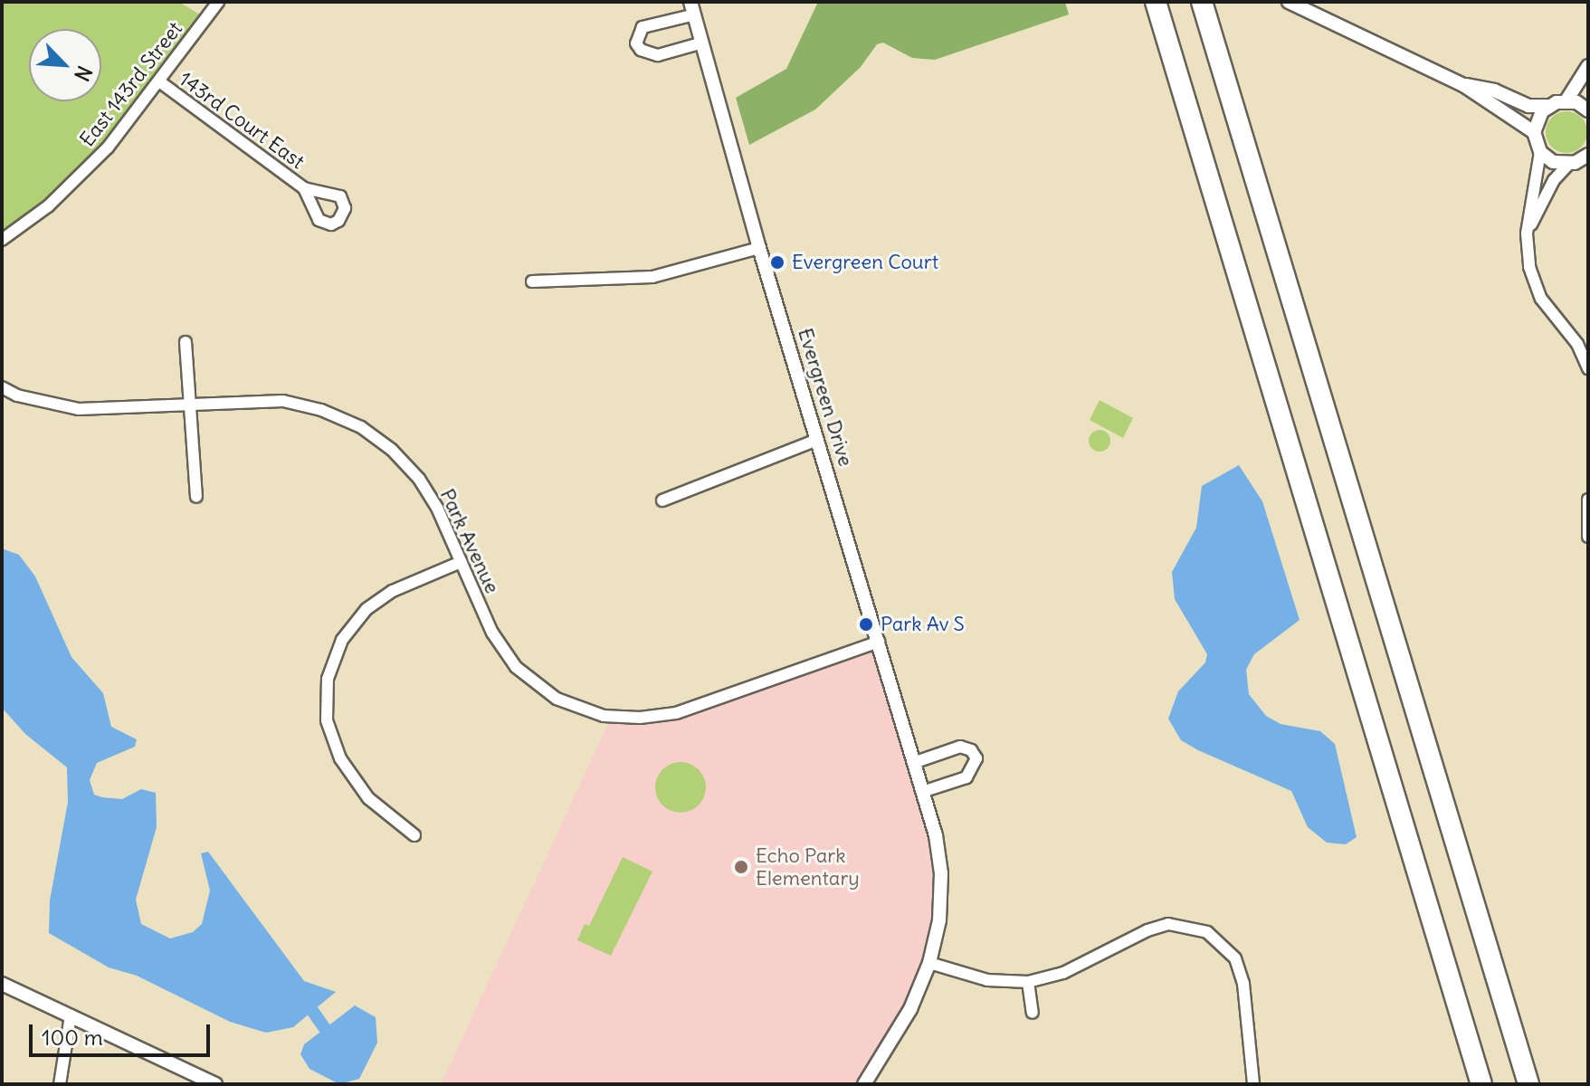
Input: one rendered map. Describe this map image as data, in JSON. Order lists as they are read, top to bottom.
{
  "streets": {
    "street": [
      "East 143rd Street",
      "143rd Court East",
      "Evergreen Drive",
      "Park Avenue"
    ]
  },
  "crossings": [
    ["East 143rd Street", "143rd Court East"],
    ["Evergreen Drive", "Park Avenue"]
  ],
  "places": ["Evergreen Court", "Park Av S", "Echo Park Elementary"],
  "scale_bar": "100 m",
  "north": "bottom right"
}
